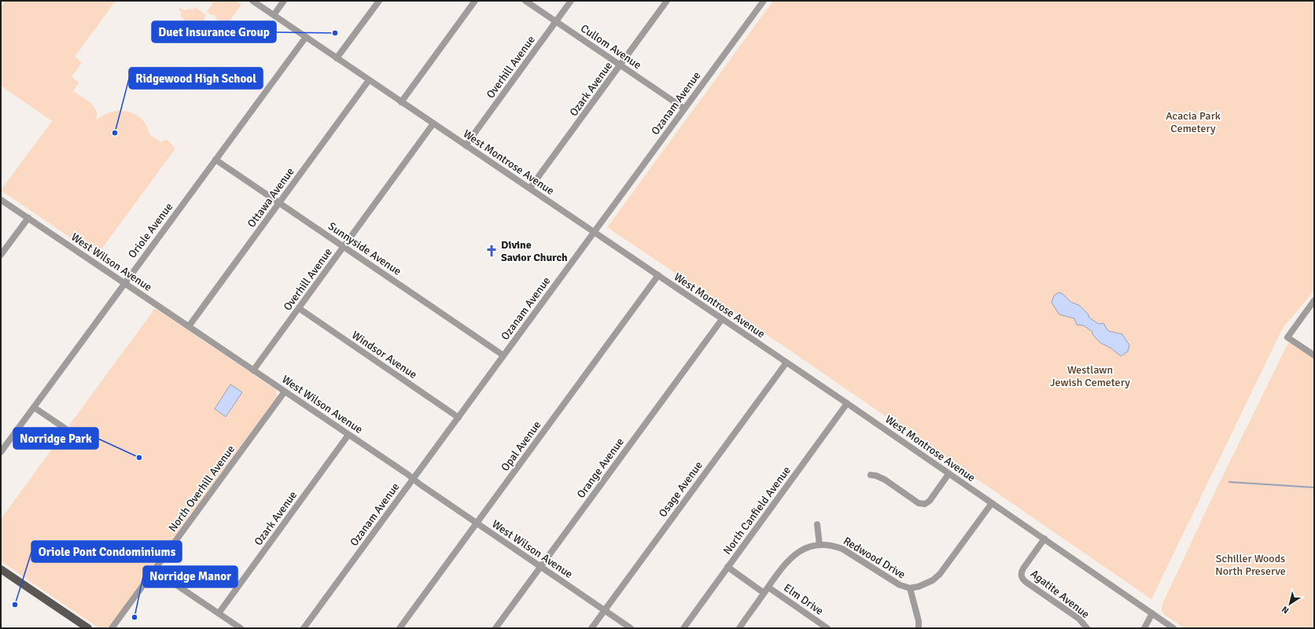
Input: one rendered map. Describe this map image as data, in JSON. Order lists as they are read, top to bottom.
{
  "streets": {
    "street": [
      "Cullom Avenue",
      "Overhill Avenue",
      "Ozark Avenue",
      "Ozanam Avenue",
      "West Montrose Avenue",
      "Ottawa Avenue",
      "Oriole Avenue",
      "Sunnyside Avenue",
      "West Wilson Avenue",
      "Windsor Avenue",
      "Opal Avenue",
      "Orange Avenue",
      "North Overhill Avenue",
      "Osage Avenue",
      "North Canfield Avenue",
      "Redwood Drive",
      "Agatite Avenue",
      "Elm Drive"
    ]
  },
  "crossings": [
    ["Cullom Avenue", "Overhill Avenue"],
    ["Cullom Avenue", "Ozark Avenue"],
    ["Cullom Avenue", "Ozanam Avenue"],
    ["Overhill Avenue", "West Montrose Avenue"],
    ["Overhill Avenue", "Sunnyside Avenue"],
    ["Overhill Avenue", "West Wilson Avenue"],
    ["Overhill Avenue", "Windsor Avenue"],
    ["Ozark Avenue", "West Montrose Avenue"],
    ["Ozark Avenue", "West Wilson Avenue"],
    ["Ozanam Avenue", "West Montrose Avenue"],
    ["Ozanam Avenue", "Sunnyside Avenue"],
    ["Ozanam Avenue", "West Wilson Avenue"],
    ["Ozanam Avenue", "Windsor Avenue"],
    ["West Montrose Avenue", "Ottawa Avenue"],
    ["West Montrose Avenue", "Oriole Avenue"],
    ["West Montrose Avenue", "Opal Avenue"],
    ["West Montrose Avenue", "Orange Avenue"],
    ["West Montrose Avenue", "Osage Avenue"],
    ["West Montrose Avenue", "North Canfield Avenue"],
    ["West Montrose Avenue", "Redwood Drive"],
    ["West Montrose Avenue", "Agatite Avenue"],
    ["Ottawa Avenue", "Sunnyside Avenue"],
    ["Ottawa Avenue", "West Wilson Avenue"],
    ["Oriole Avenue", "Sunnyside Avenue"],
    ["Oriole Avenue", "West Wilson Avenue"],
    ["West Wilson Avenue", "Opal Avenue"],
    ["West Wilson Avenue", "Orange Avenue"],
    ["West Wilson Avenue", "North Overhill Avenue"],
    ["West Wilson Avenue", "Osage Avenue"],
    ["Redwood Drive", "Elm Drive"]
  ],
  "parks": ["Acacia Park Cemetery", "Westlawn Jewish Cemetery", "Schiller Woods North Preserve"],
  "places": {
    "other": [
      "Duet Insurance Group",
      "Ridgewood High School",
      "Norridge Park",
      "Oriole Pont Condominiums",
      "Norridge Manor"
    ],
    "church": ["Divine Savior Church"]
  },
  "north": "bottom left"
}
